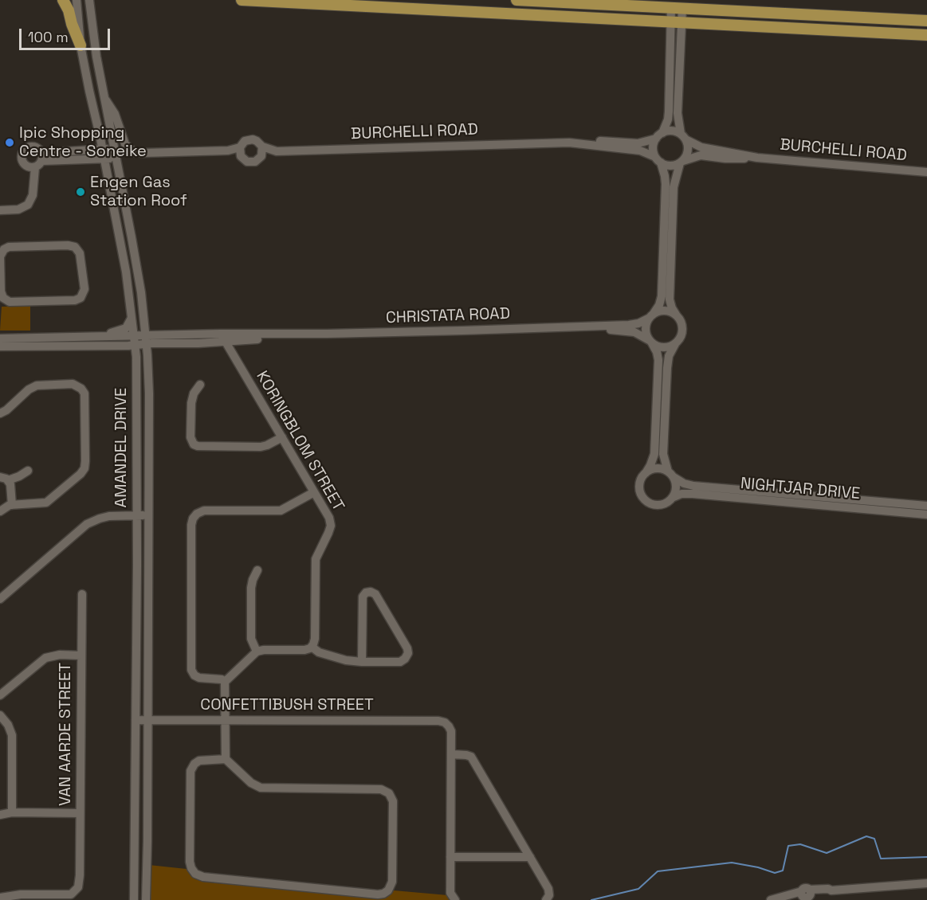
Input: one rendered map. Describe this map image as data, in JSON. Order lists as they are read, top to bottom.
{
  "streets": {
    "street": [
      "BURCHELLI ROAD",
      "CHRISTATA ROAD",
      "KORINGBLOM STREET",
      "AMANDEL DRIVE",
      "NIGHTJAR DRIVE",
      "CONFETTIBUSH STREET",
      "VAN AARDE STREET"
    ]
  },
  "crossings": [
    ["CHRISTATA ROAD", "KORINGBLOM STREET"],
    ["AMANDEL DRIVE", "CONFETTIBUSH STREET"]
  ],
  "places": ["Ipic Shopping Centre - Soneike", "Engen Gas Station Roof"],
  "scale_bar": "100 m"
}
